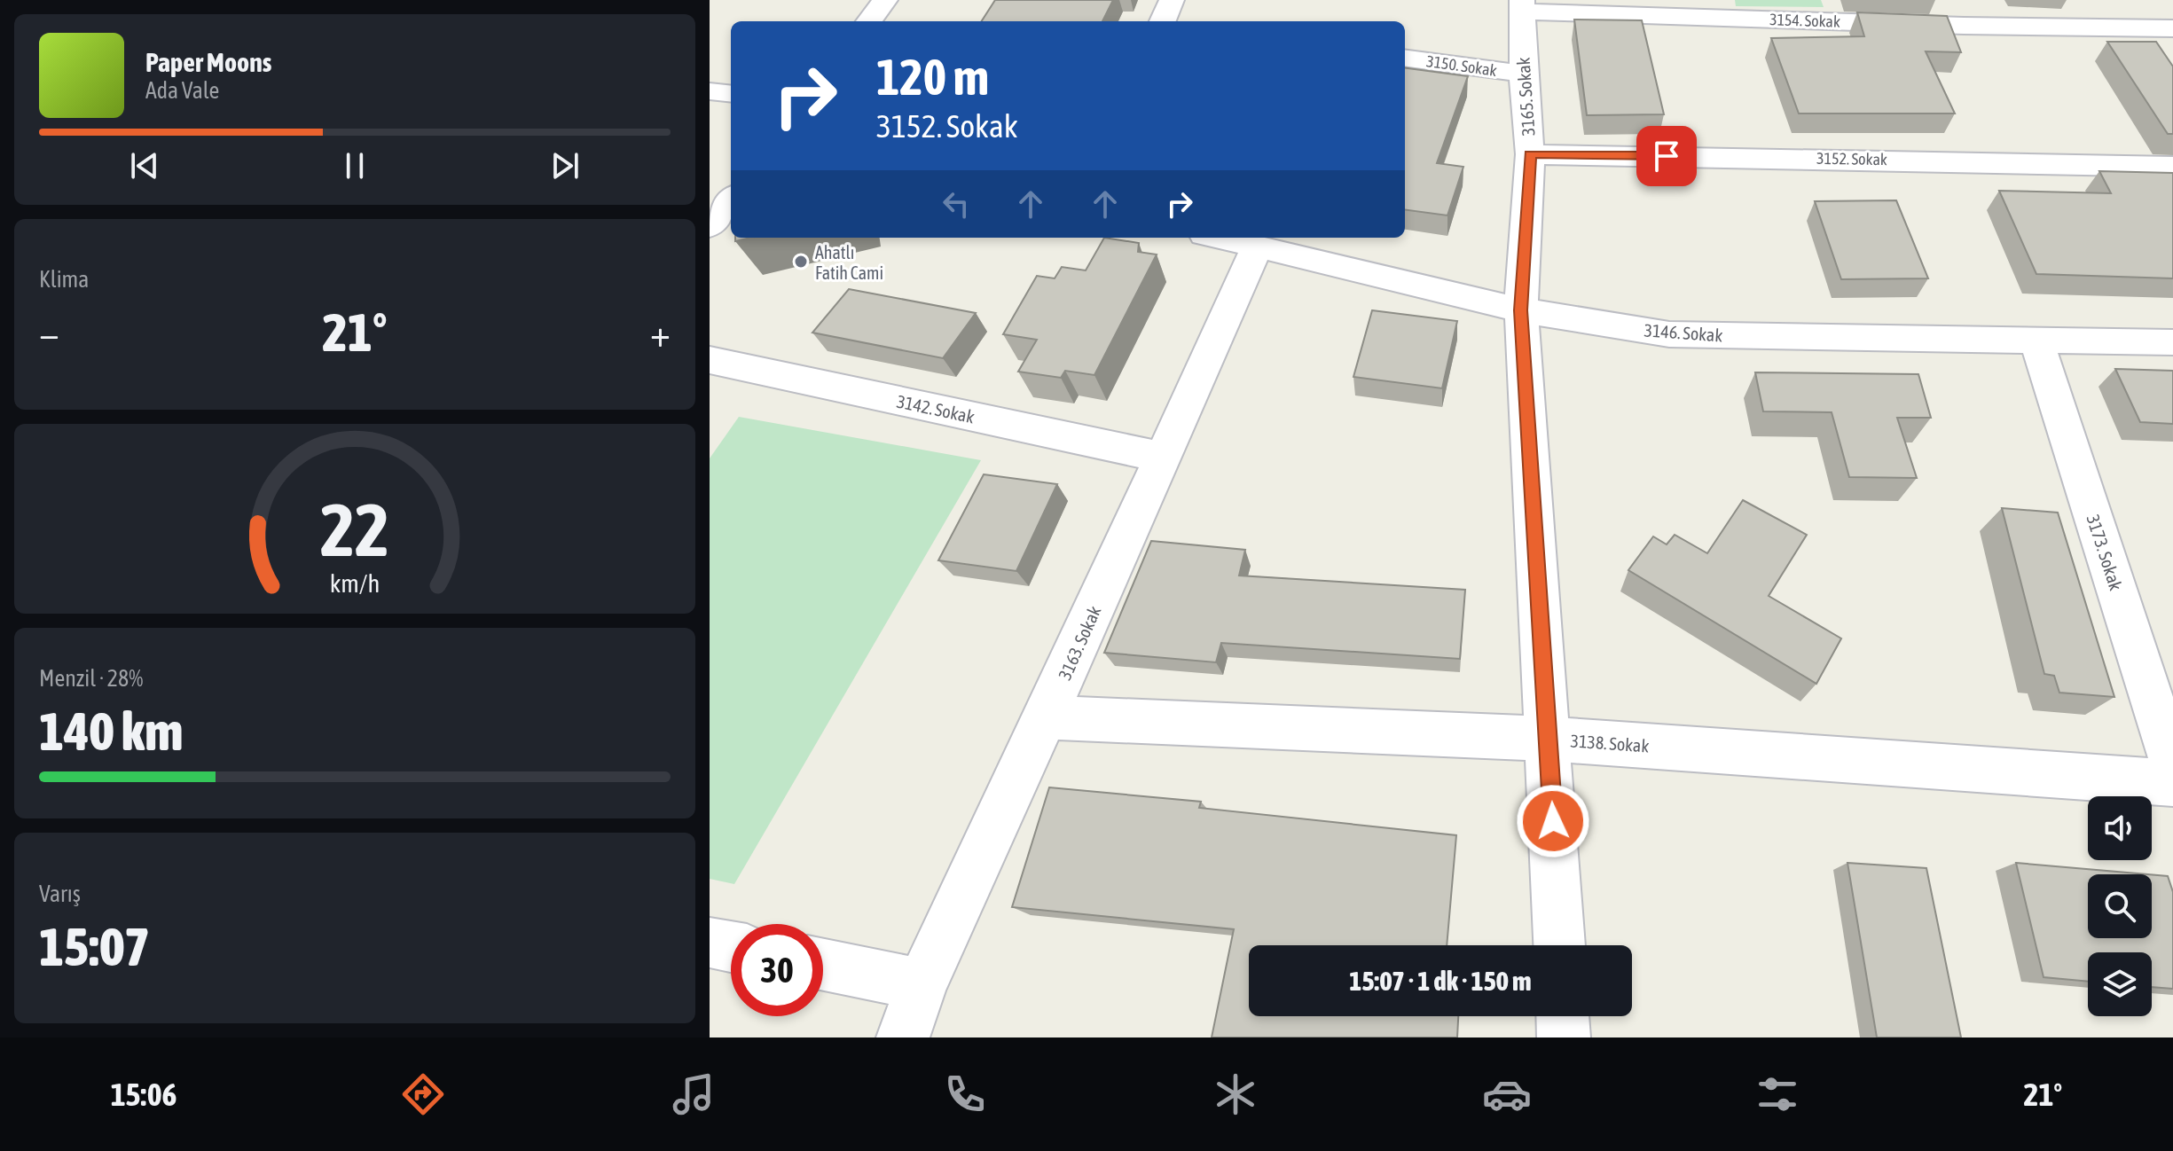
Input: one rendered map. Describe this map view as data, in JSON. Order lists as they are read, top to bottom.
{
  "streets": {
    "street": [
      "3154. Sokak",
      "3150. Sokak",
      "3165. Sokak",
      "3152. Sokak",
      "3146. Sokak",
      "3142. Sokak",
      "3173. Sokak",
      "3163. Sokak",
      "3138. Sokak"
    ]
  },
  "crossings": [
    ["3154. Sokak", "3165. Sokak"],
    ["3150. Sokak", "3165. Sokak"],
    ["3165. Sokak", "3152. Sokak"],
    ["3165. Sokak", "3146. Sokak"],
    ["3165. Sokak", "3138. Sokak"],
    ["3146. Sokak", "3173. Sokak"],
    ["3146. Sokak", "3163. Sokak"],
    ["3142. Sokak", "3163. Sokak"],
    ["3163. Sokak", "3138. Sokak"]
  ],
  "places": ["Ahatlı Fatih Cami"],
  "page": {
    "turn": ["120 m", "3152. Sokak"],
    "song": ["Paper Moons", "Ada Vale"],
    "tile": [
      "Klima",
      ["Menzil · 28%", "140 km"],
      ["Varış", "15:07"]
    ],
    "heat": ["−", "21°", "+"],
    "limit": "30",
    "trip": "15:07 · 1 dk · 150 m",
    "tabs": ["15:06", "21°"],
    "gauge": ["22", "km/h"]
  }
}
